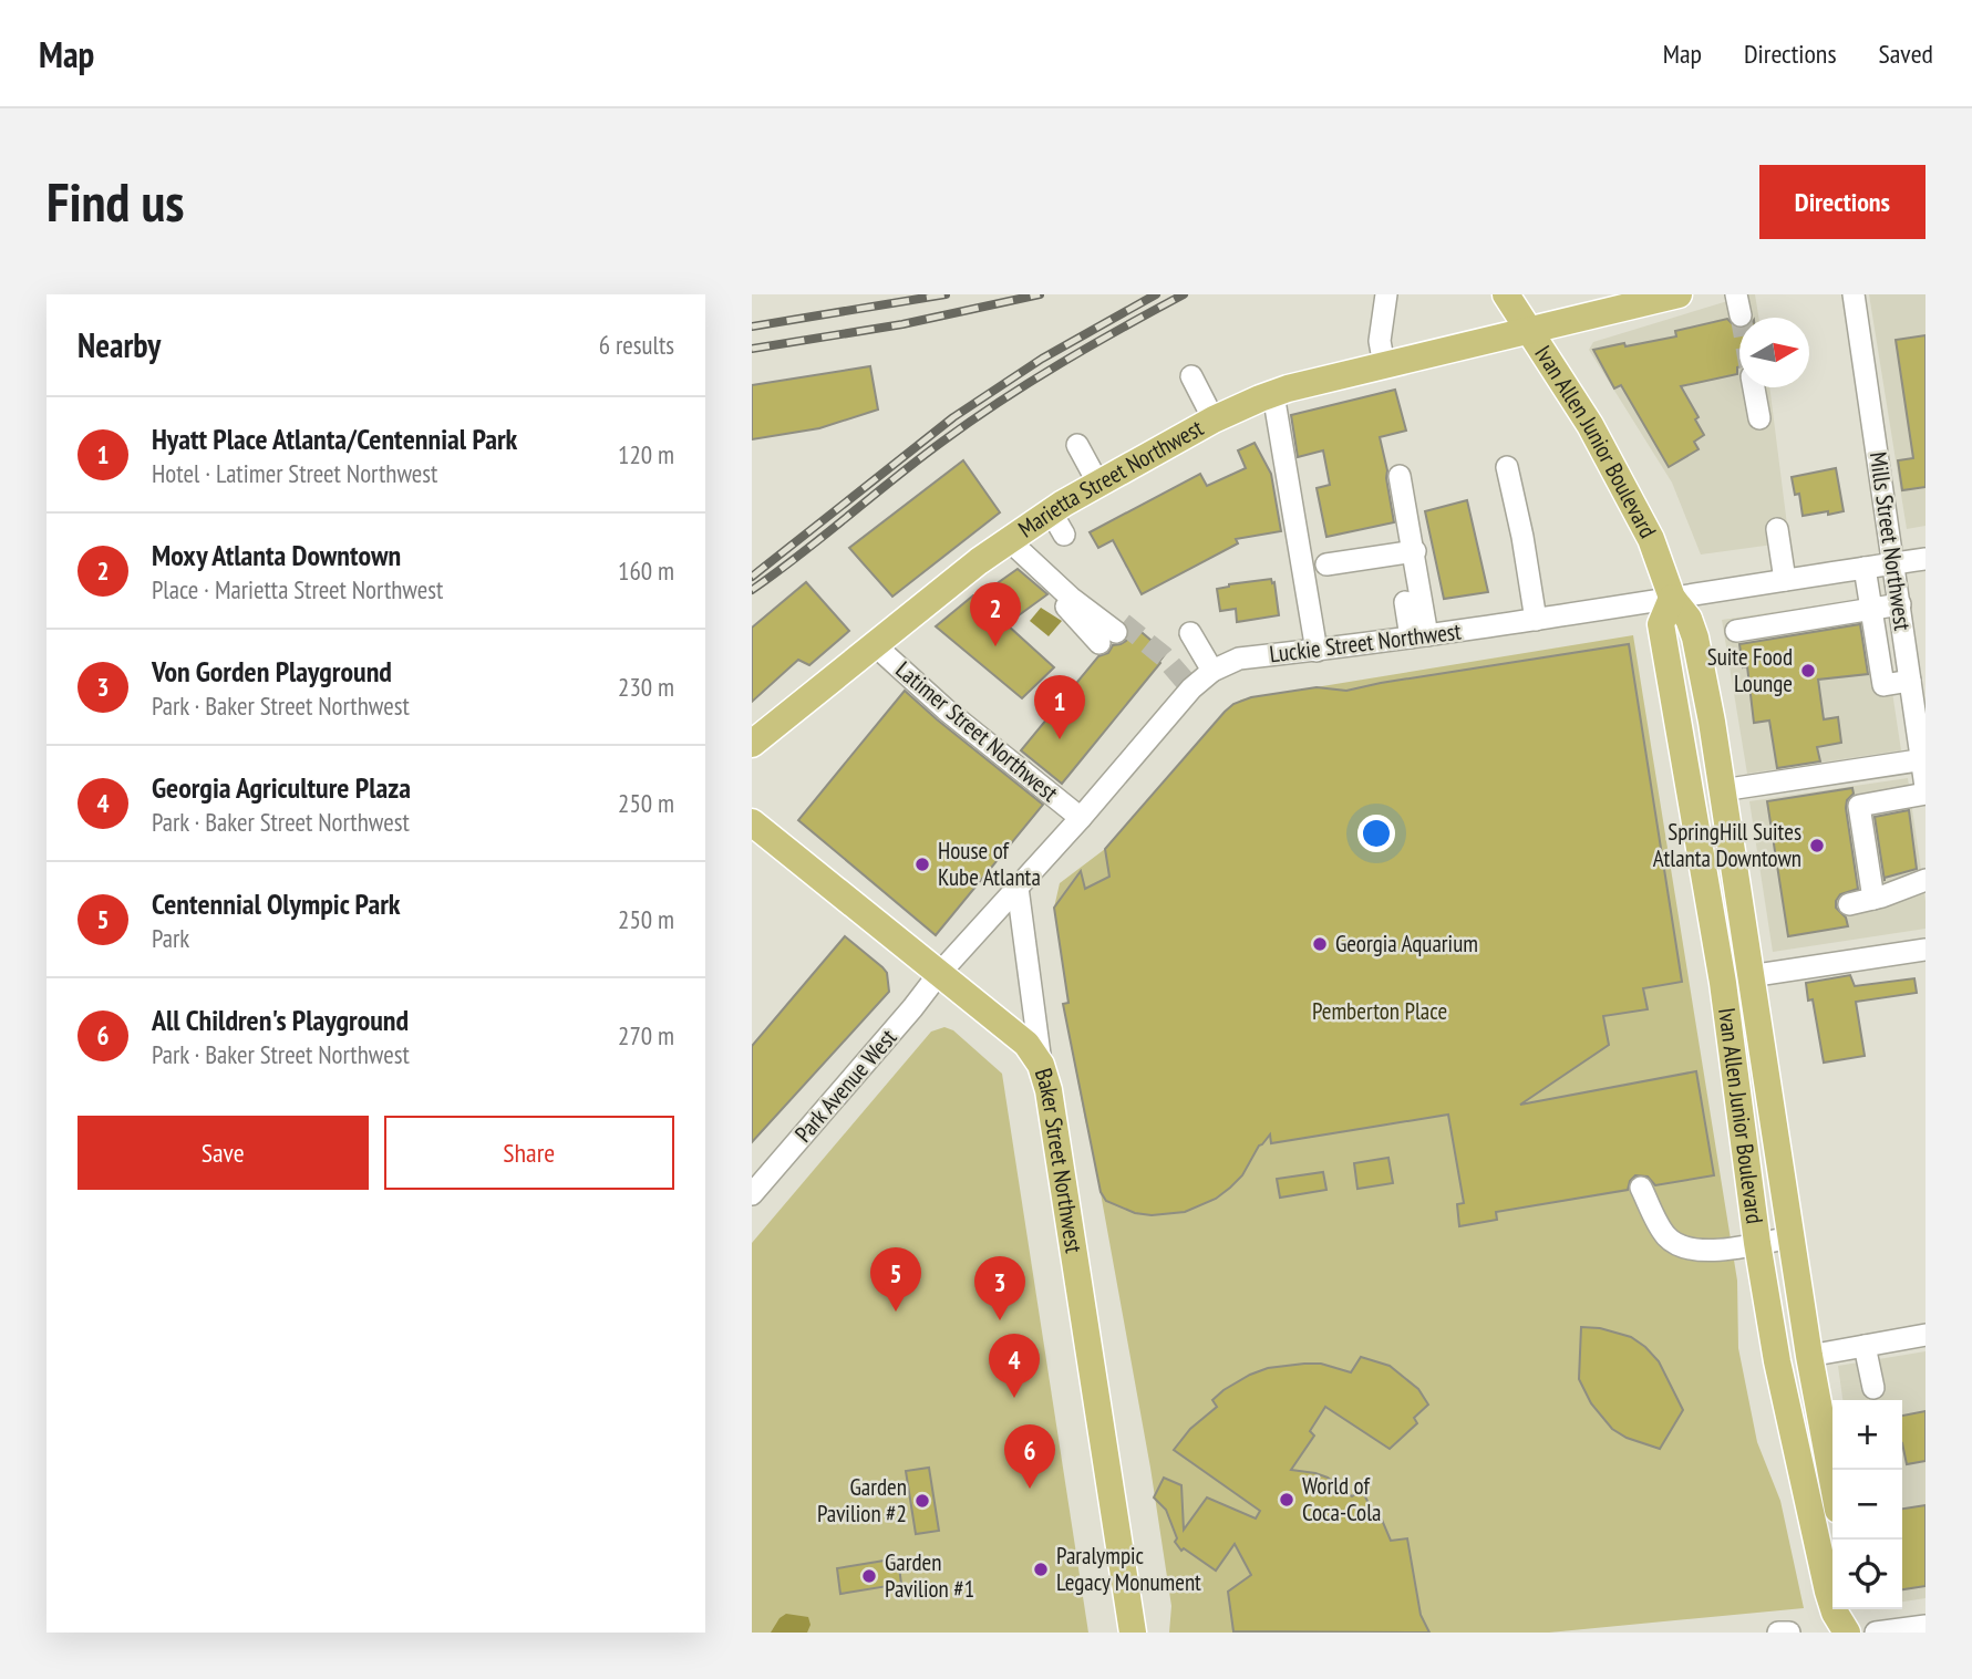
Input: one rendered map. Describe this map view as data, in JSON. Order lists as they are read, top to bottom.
{
  "streets": {
    "main road": ["Ivan Allen Junior Boulevard", "Marietta Street Northwest", "Baker Street Northwest"],
    "street": [
      "Mills Street Northwest",
      "Luckie Street Northwest",
      "Latimer Street Northwest",
      "Park Avenue West"
    ]
  },
  "crossings": [
    ["Ivan Allen Junior Boulevard", "Marietta Street Northwest"],
    ["Ivan Allen Junior Boulevard", "Luckie Street Northwest"],
    ["Marietta Street Northwest", "Latimer Street Northwest"],
    ["Mills Street Northwest", "Luckie Street Northwest"],
    ["Luckie Street Northwest", "Latimer Street Northwest"],
    ["Luckie Street Northwest", "Park Avenue West"],
    ["Luckie Street Northwest", "Baker Street Northwest"],
    ["Park Avenue West", "Baker Street Northwest"]
  ],
  "parks": ["Pemberton Place"],
  "places": [
    "Suite Food Lounge",
    "SpringHill Suites Atlanta Downtown",
    "House of Kube Atlanta",
    "Georgia Aquarium",
    "World of Coca-Cola",
    "Garden Pavilion #2",
    "Paralympic Legacy Monument",
    "Garden Pavilion #1"
  ],
  "north": "right",
  "page": {
    "header": "Map",
    "nav": ["Map", "Directions", "Saved"],
    "buttons": [
      "Directions",
      ["Save", "Share"]
    ],
    "title": "Find us",
    "heading": ["Nearby", "6 results"],
    "list": [
      {
        "mark": "1",
        "name": "Hyatt Place Atlanta/Centennial Park",
        "note": "Hotel · Latimer Street Northwest",
        "value": "120 m"
      },
      {
        "mark": "2",
        "name": "Moxy Atlanta Downtown",
        "note": "Place · Marietta Street Northwest",
        "value": "160 m"
      },
      {
        "mark": "3",
        "name": "Von Gorden Playground",
        "note": "Park · Baker Street Northwest",
        "value": "230 m"
      },
      {
        "mark": "4",
        "name": "Georgia Agriculture Plaza",
        "note": "Park · Baker Street Northwest",
        "value": "250 m"
      },
      {
        "mark": "5",
        "name": "Centennial Olympic Park",
        "note": "Park",
        "value": "250 m"
      },
      {
        "mark": "6",
        "name": "All Children's Playground",
        "note": "Park · Baker Street Northwest",
        "value": "270 m"
      }
    ],
    "pins": [
      "2",
      "1",
      "5",
      "3",
      "4",
      "6"
    ],
    "map_buttons": ["+", "−"]
  }
}
